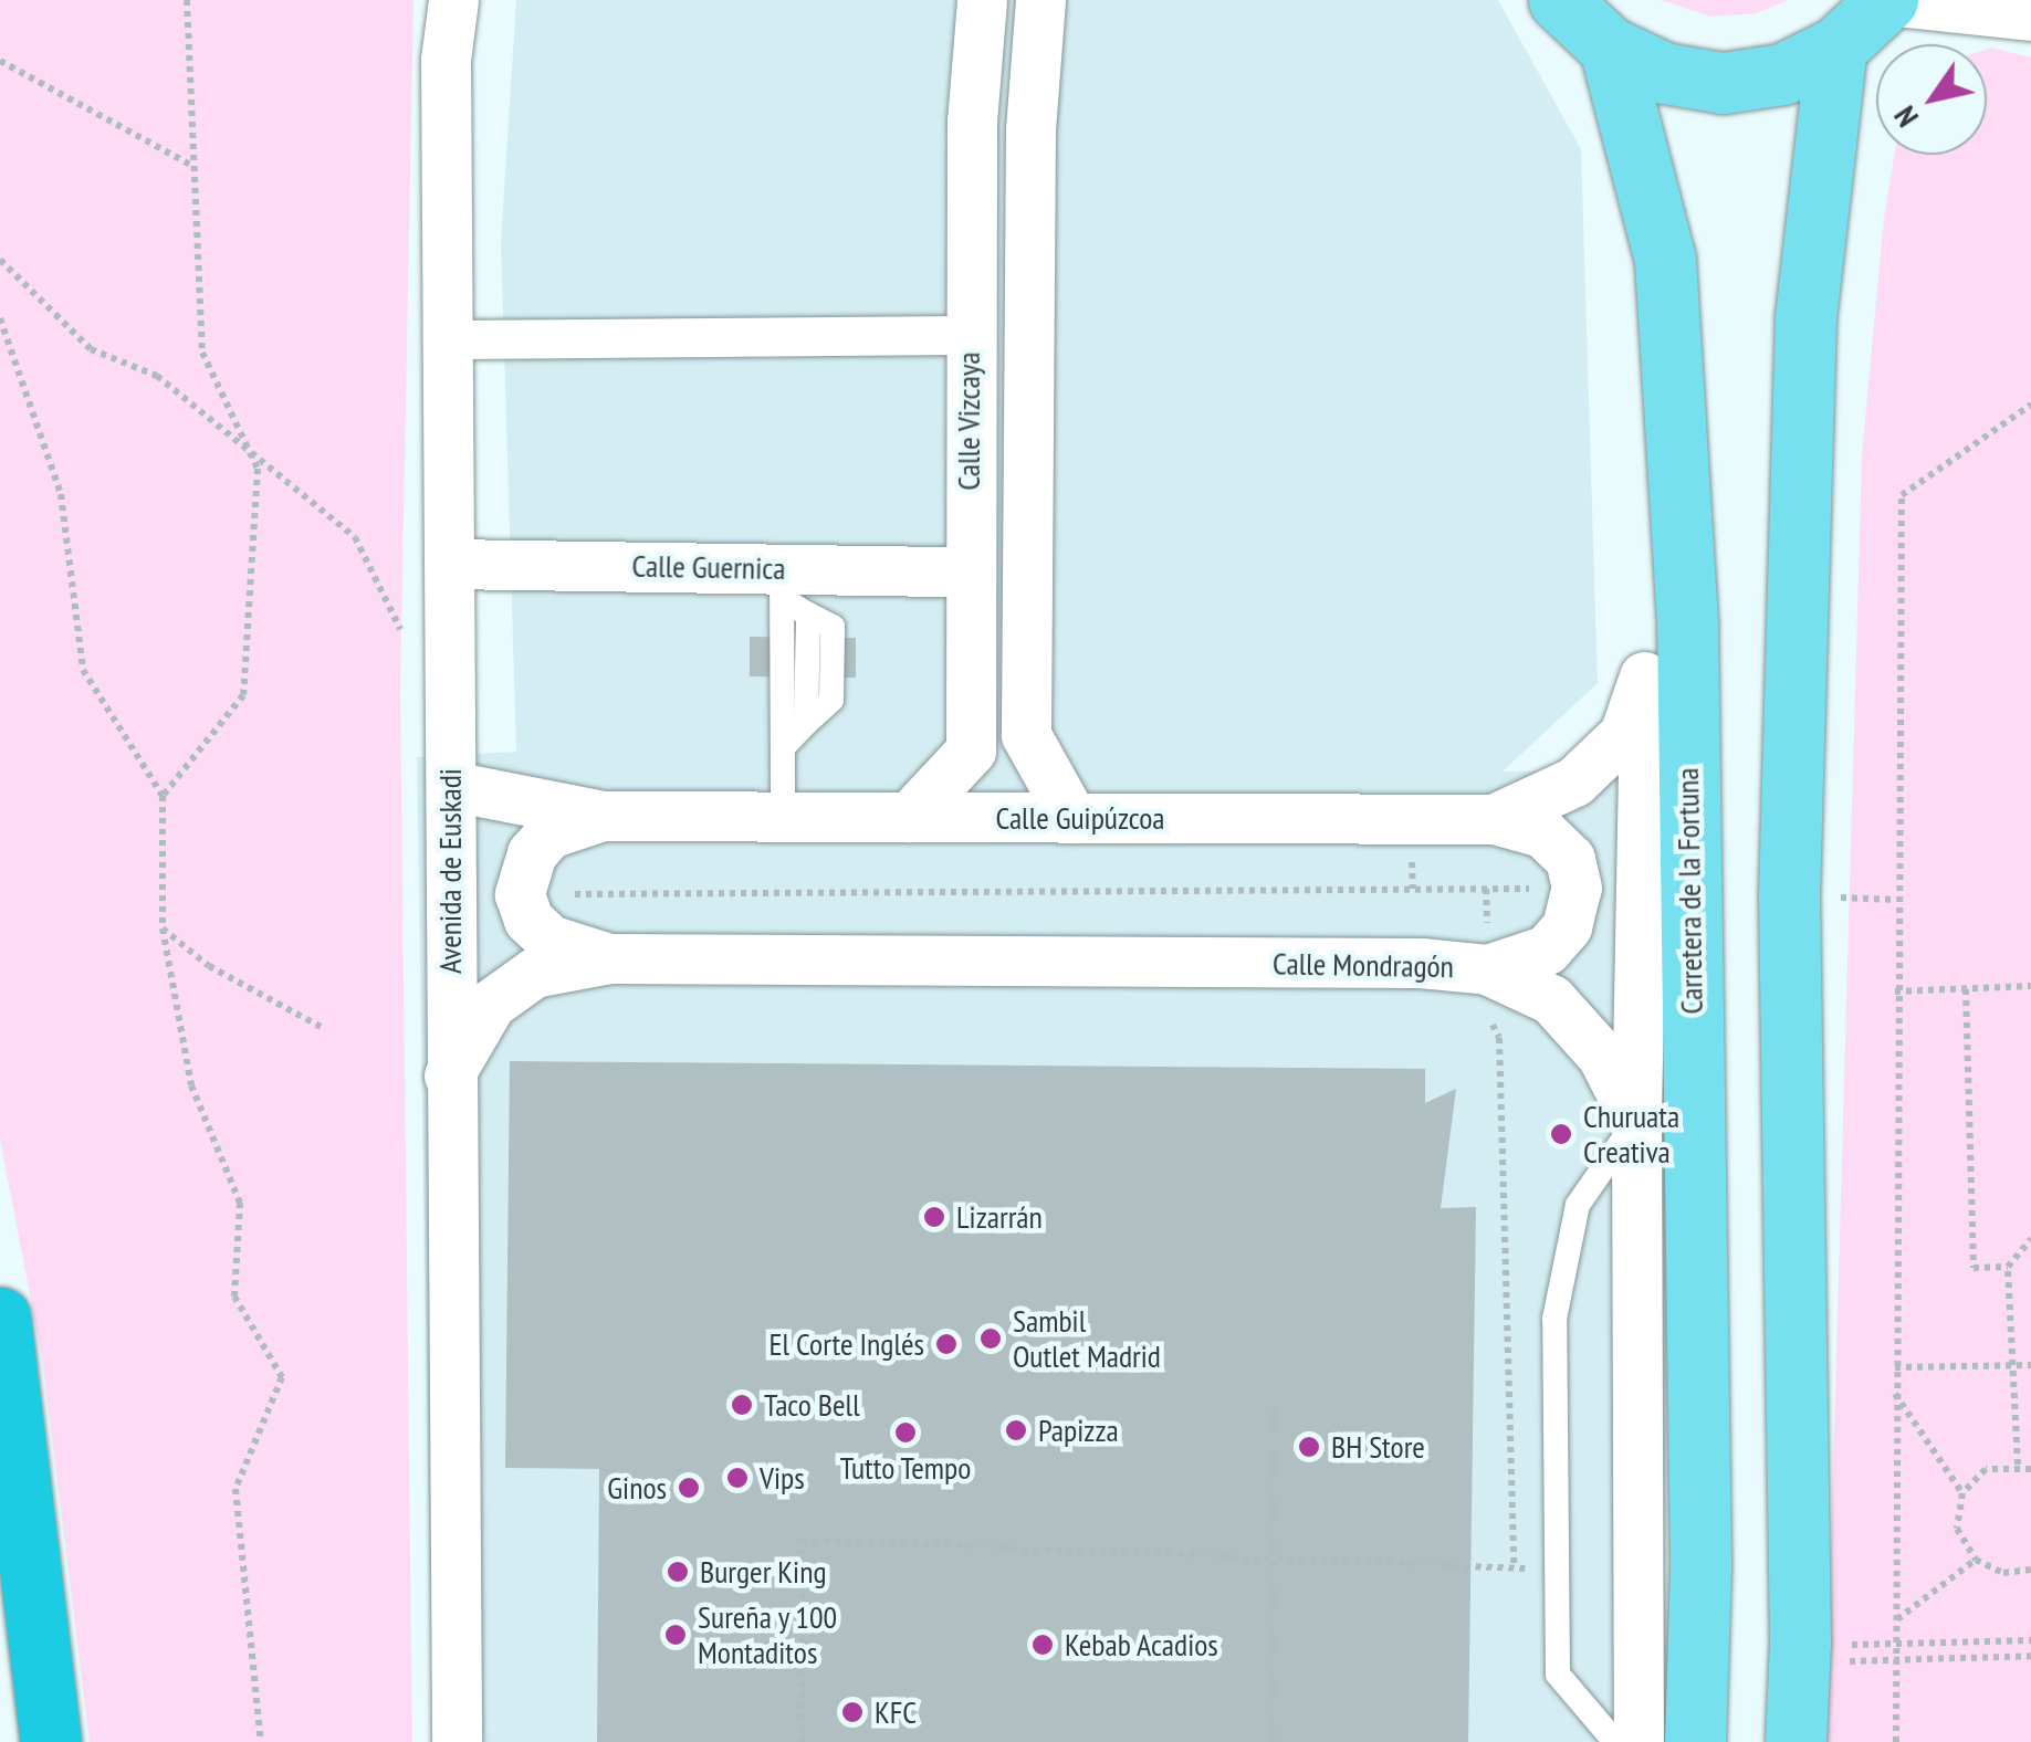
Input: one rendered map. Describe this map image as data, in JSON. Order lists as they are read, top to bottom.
{
  "streets": {
    "main road": ["Carretera de la Fortuna"],
    "street": [
      "Calle Vizcaya",
      "Calle Guernica",
      "Calle Guipúzcoa",
      "Avenida de Euskadi",
      "Calle Mondragón"
    ]
  },
  "crossings": [
    ["Calle Vizcaya", "Calle Guernica"],
    ["Calle Vizcaya", "Calle Guipúzcoa"],
    ["Calle Guernica", "Avenida de Euskadi"],
    ["Calle Guipúzcoa", "Avenida de Euskadi"],
    ["Calle Guipúzcoa", "Carretera de la Fortuna"],
    ["Avenida de Euskadi", "Calle Mondragón"]
  ],
  "places": [
    "Churuata Creativa",
    "Lizarrán",
    "Sambil Outlet Madrid",
    "El Corte Inglés",
    "Taco Bell",
    "Papizza",
    "Tutto Tempo",
    "BH Store",
    "Vips",
    "Ginos",
    "Burger King",
    "Sureña y 100 Montaditos",
    "Kebab Acadios",
    "KFC"
  ],
  "north": "bottom left"
}
